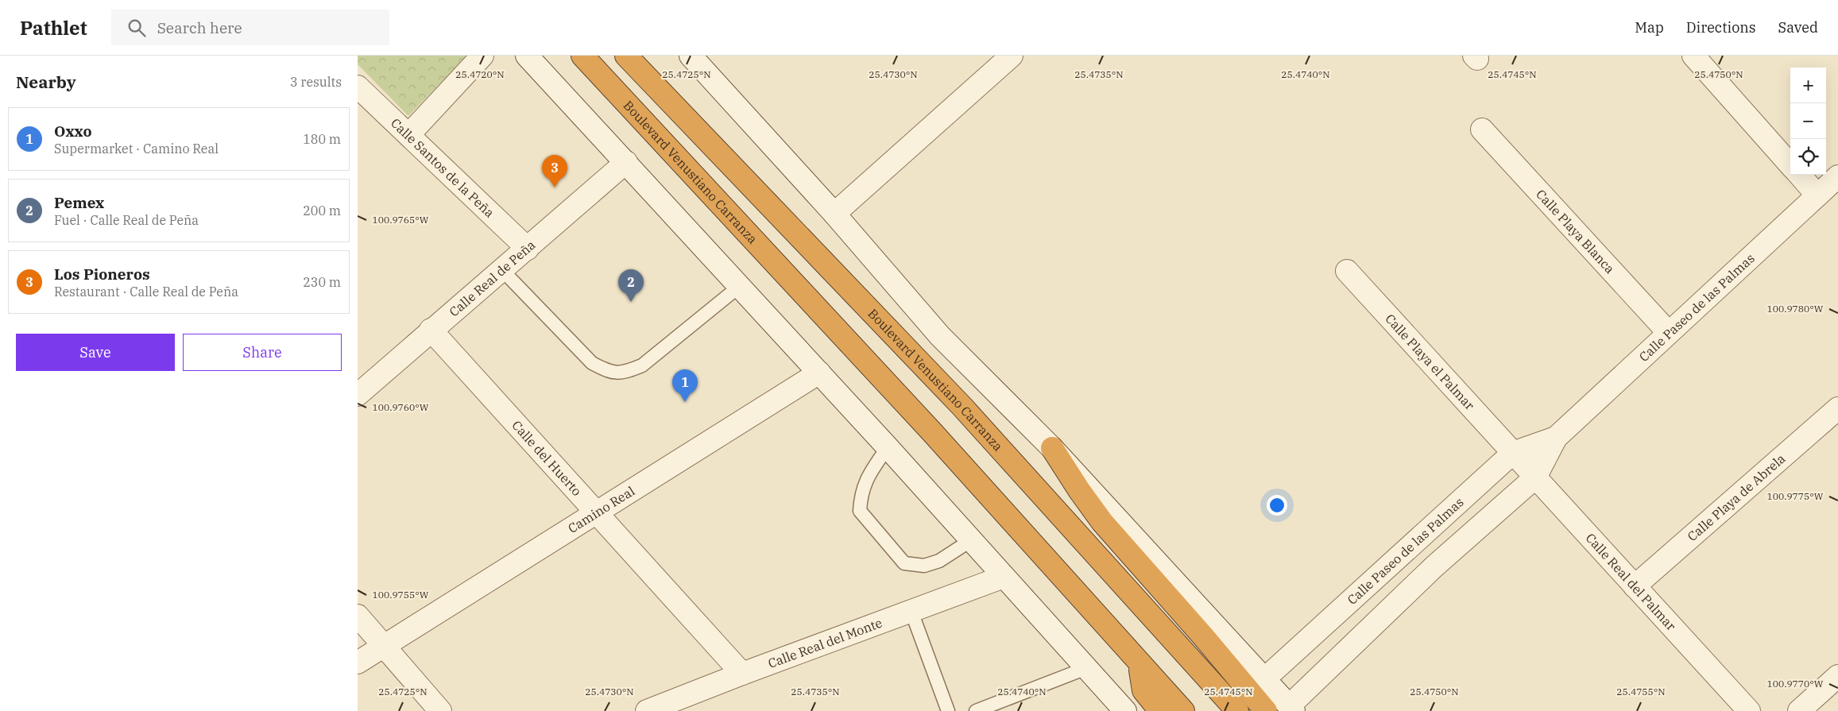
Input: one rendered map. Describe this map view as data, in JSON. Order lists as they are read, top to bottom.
{
  "streets": {
    "highway": ["Boulevard Venustiano Carranza"],
    "street": [
      "Calle Santos de la Peña",
      "Calle Playa Blanca",
      "Calle Real de Peña",
      "Calle Paseo de las Palmas",
      "Calle Playa el Palmar",
      "Calle del Huerto",
      "Calle Playa de Abrela",
      "Camino Real",
      "Calle Real del Palmar",
      "Calle Real del Monte"
    ]
  },
  "crossings": [
    ["Calle Santos de la Peña", "Calle Real de Peña"],
    ["Calle Playa Blanca", "Calle Paseo de las Palmas"],
    ["Calle Real de Peña", "Calle del Huerto"],
    ["Calle Paseo de las Palmas", "Calle Playa el Palmar"],
    ["Calle Paseo de las Palmas", "Calle Real del Palmar"],
    ["Calle Playa el Palmar", "Calle Real del Palmar"],
    ["Calle del Huerto", "Camino Real"],
    ["Calle del Huerto", "Calle Real del Monte"],
    ["Calle Playa de Abrela", "Calle Real del Palmar"]
  ],
  "page": {
    "header": "Pathlet",
    "search": "Search here",
    "nav": ["Map", "Directions", "Saved"],
    "heading": ["Nearby", "3 results"],
    "map_buttons": ["+", "−"],
    "list": [
      {
        "mark": "1",
        "name": "Oxxo",
        "note": "Supermarket · Camino Real",
        "value": "180 m"
      },
      {
        "mark": "2",
        "name": "Pemex",
        "note": "Fuel · Calle Real de Peña",
        "value": "200 m"
      },
      {
        "mark": "3",
        "name": "Los Pioneros",
        "note": "Restaurant · Calle Real de Peña",
        "value": "230 m"
      }
    ],
    "pins": ["3", "2", "1"],
    "buttons": ["Save", "Share"]
  },
  "coordinates": [
    "25.4720°N",
    "25.4725°N",
    "25.4730°N",
    "25.4735°N",
    "25.4740°N",
    "25.4745°N",
    "25.4750°N",
    "100.9765°W",
    "100.9780°W",
    "100.9760°W",
    "100.9775°W",
    "100.9755°W",
    "100.9770°W",
    "25.4755°N"
  ]
}
